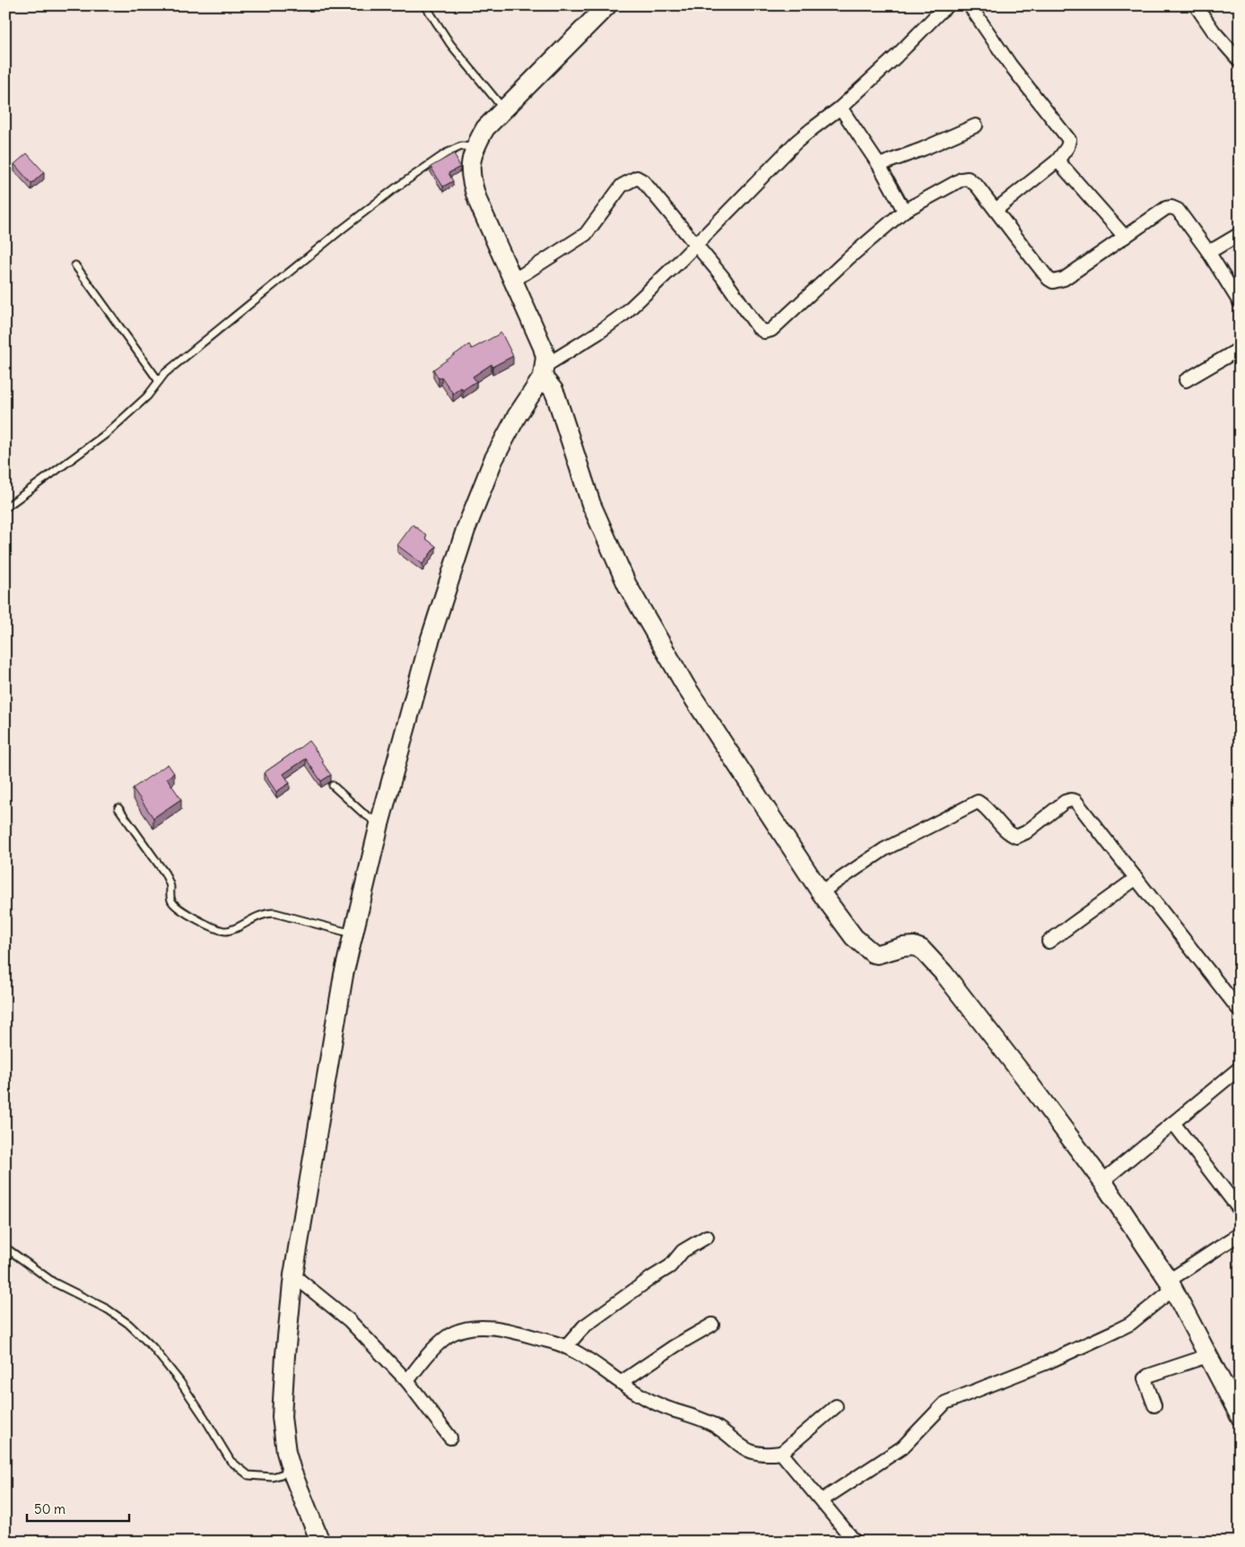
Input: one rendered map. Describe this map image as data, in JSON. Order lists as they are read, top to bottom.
{
  "scale_bar": "50 m"
}
